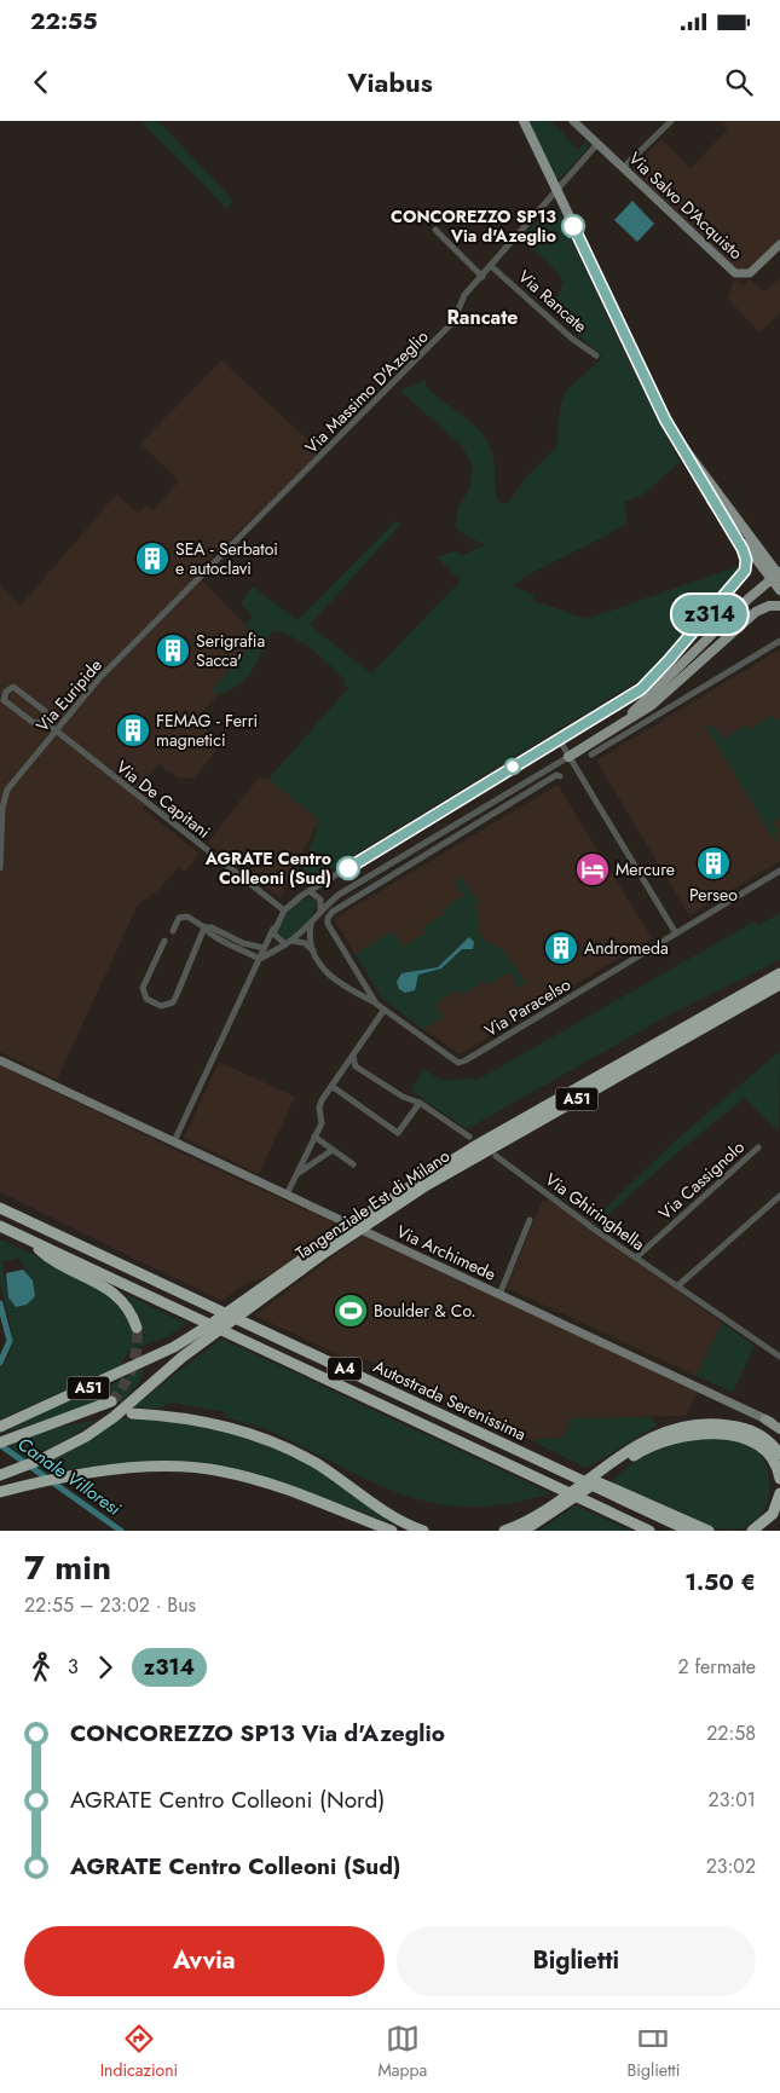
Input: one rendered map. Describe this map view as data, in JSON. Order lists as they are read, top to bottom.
{
  "streets": {
    "highway": [
      "A51",
      "Tangenziale Est di Milano",
      "A4",
      "Autostrada Serenissima"
    ],
    "street": [
      "Via Salvo D'Acquisto",
      "Via Rancate",
      "Via Massimo D'Azeglio",
      "Via Euripide",
      "Via De Capitani",
      "Via Paracelso",
      "Via Cassignolo",
      "Via Ghiringhella",
      "Via Archimede"
    ]
  },
  "crossings": [
    ["Via Salvo D'Acquisto", "Via Massimo D'Azeglio"],
    ["Via Rancate", "Via Massimo D'Azeglio"],
    ["Via Massimo D'Azeglio", "Via Euripide"],
    ["Via Euripide", "Via De Capitani"],
    ["Via Cassignolo", "Via Ghiringhella"]
  ],
  "districts": ["Rancate"],
  "water": ["Canale Villoresi"],
  "places": {
    "other": ["CONCOREZZO SP13 Via d'Azeglio", "AGRATE Centro Colleoni (Sud)"],
    "building": [
      "SEA - Serbatoi e autoclavi",
      "Serigrafia Sacca'",
      "FEMAG - Ferri magnetici",
      "Perseo",
      "Andromeda"
    ],
    "hotel": ["Mercure"],
    "sports": ["Boulder & Co."]
  },
  "lines": ["bus line z314"],
  "page": {
    "status": "22:55",
    "header": "Viabus",
    "on_map": "z314",
    "heading": ["7 min", "22:55 – 23:02 · Bus", "1.50 €"],
    "legs": ["3", "z314", "2 fermate"],
    "list": [
      {
        "name": "CONCOREZZO SP13 Via d'Azeglio",
        "value": "22:58"
      },
      {
        "name": "AGRATE Centro Colleoni (Nord)",
        "value": "23:01"
      },
      {
        "name": "AGRATE Centro Colleoni (Sud)",
        "value": "23:02"
      }
    ],
    "buttons": ["Avvia", "Biglietti"],
    "tabs": ["Indicazioni", "Mappa", "Biglietti"]
  }
}
